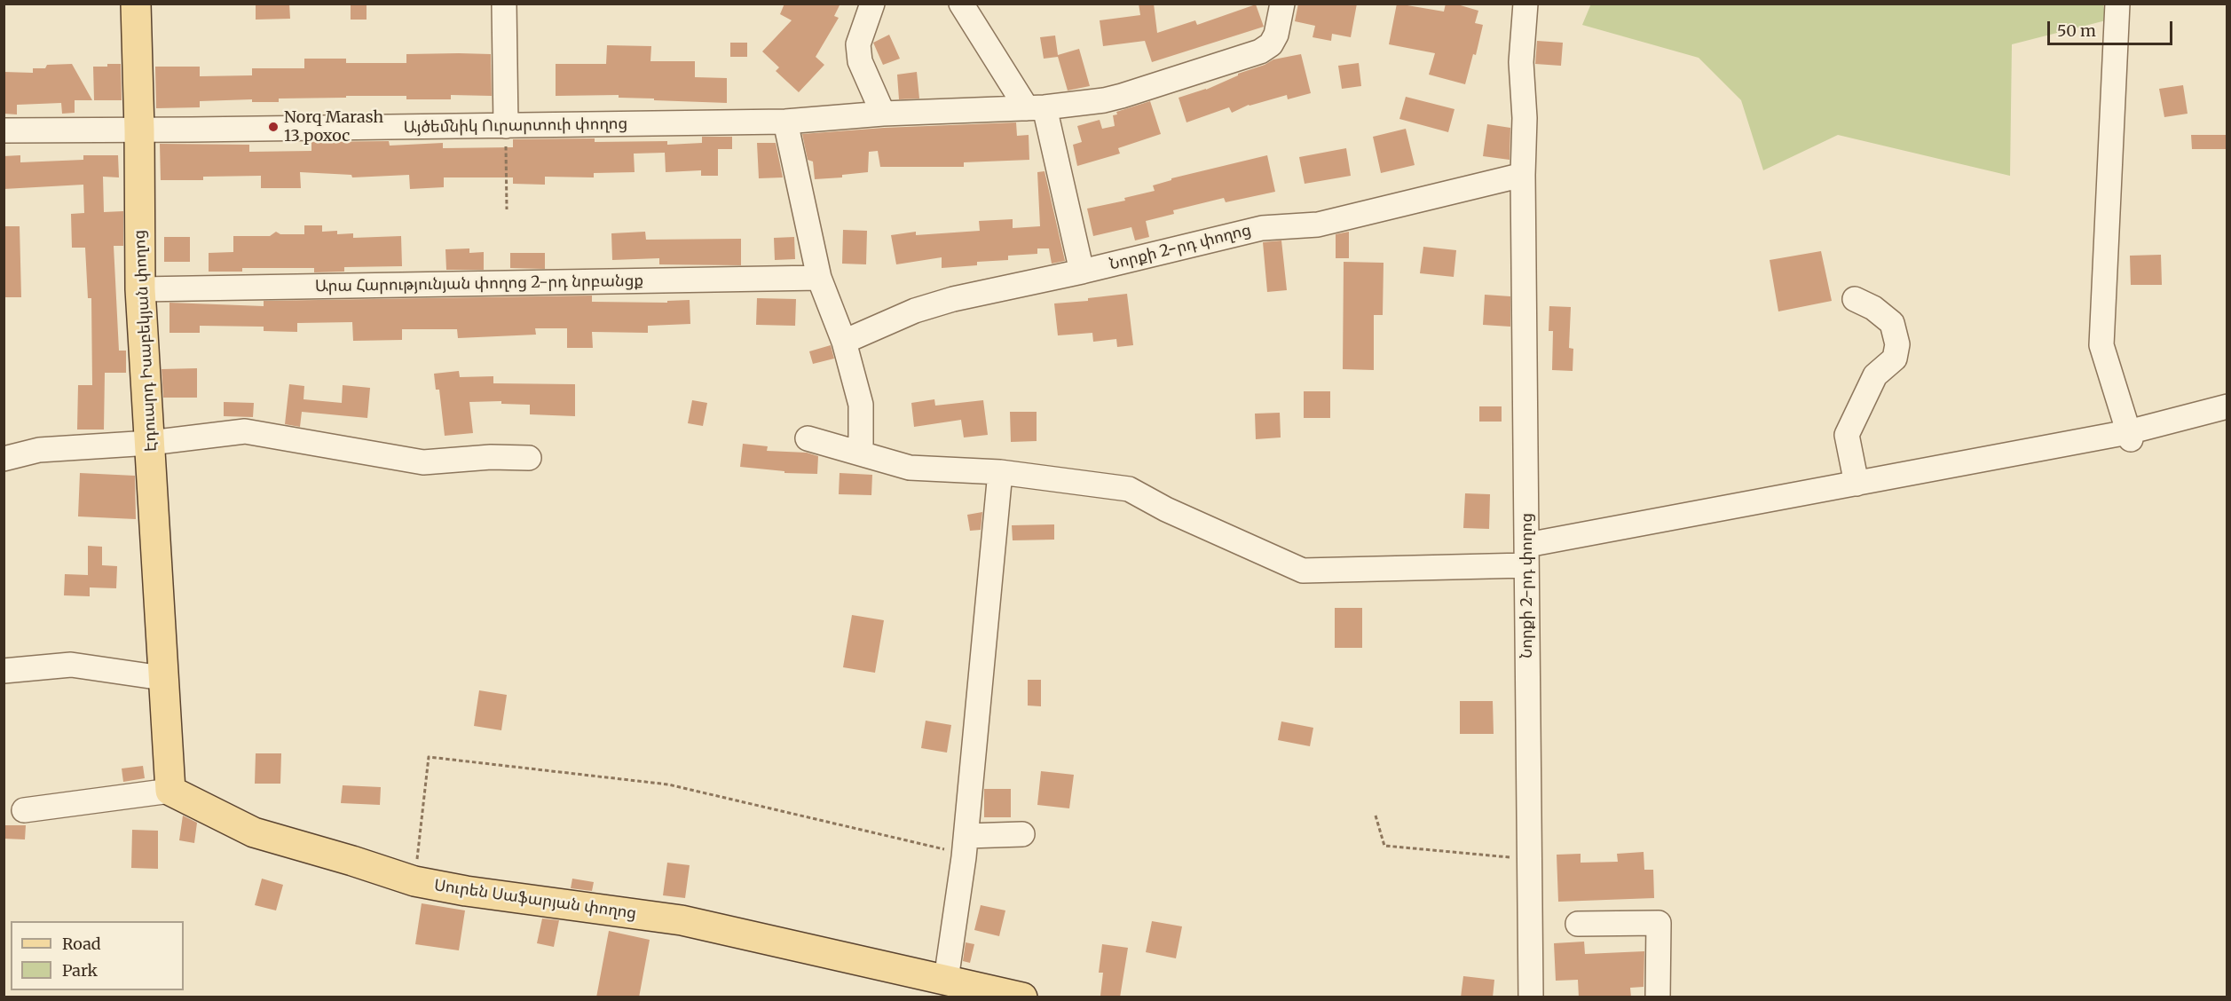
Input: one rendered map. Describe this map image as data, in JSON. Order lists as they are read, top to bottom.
{
  "streets": {
    "main road": ["Էդուարդ Իսաբեկյան փողոց", "Սուրեն Սաֆարյան փողոց"],
    "street": ["Այծեմնիկ Ուրարտուի փողոց", "Նորքի 2-րդ փողոց", "Արա Հարությունյան փողոց 2-րդ նրբանցք"]
  },
  "crossings": [
    ["Այծեմնիկ Ուրարտուի փողոց", "Էդուարդ Իսաբեկյան փողոց"],
    ["Արա Հարությունյան փողոց 2-րդ նրբանցք", "Էդուարդ Իսաբեկյան փողոց"]
  ],
  "places": ["Norq Marash 13 poxoc"],
  "legend": ["Road", "Park"],
  "scale_bar": "50 m"
}
